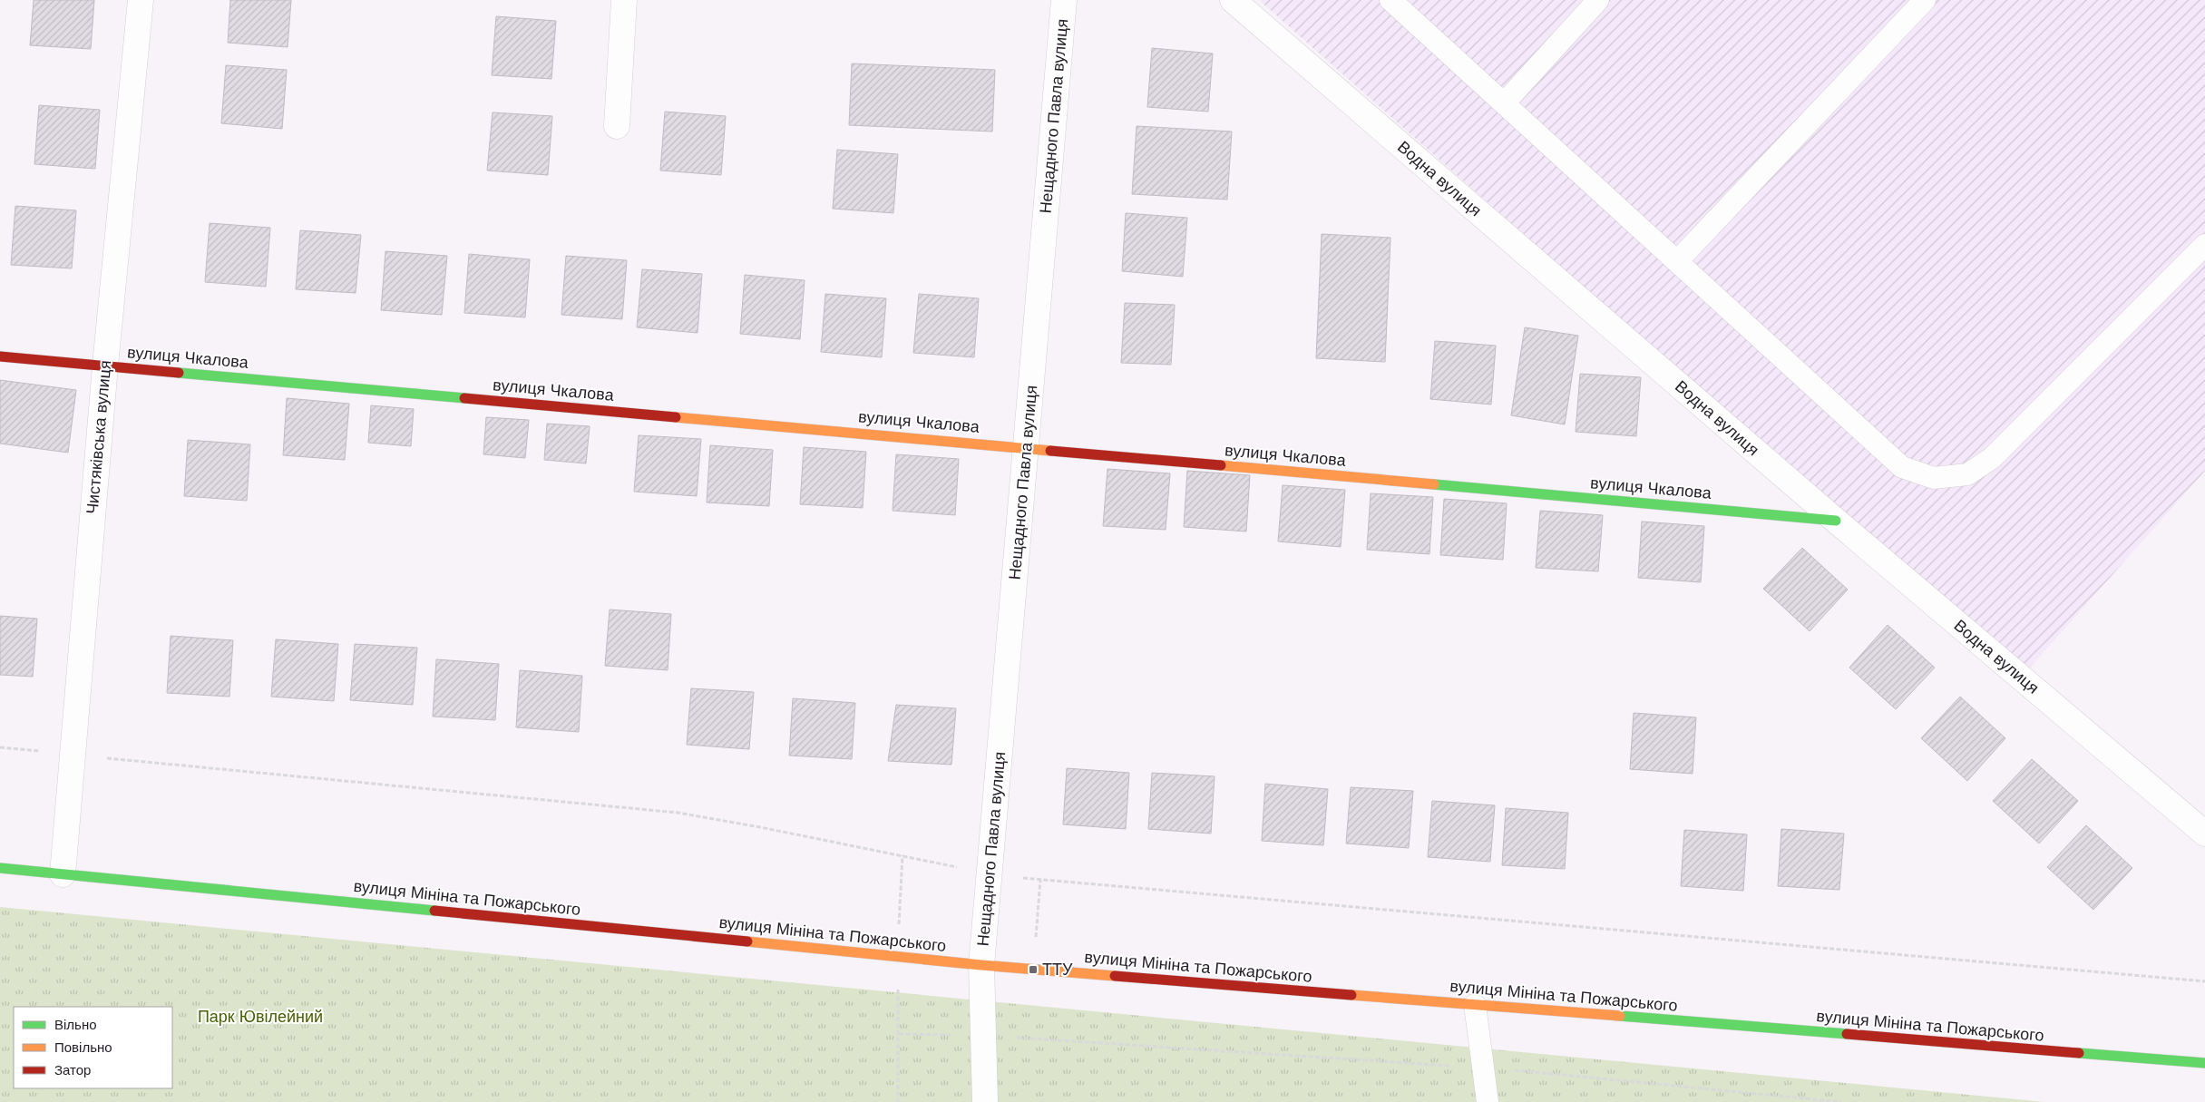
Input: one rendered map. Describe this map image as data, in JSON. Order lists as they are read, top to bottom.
{
  "streets": {
    "street": [
      "Нещадного Павла вулиця",
      "Водна вулиця",
      "вулиця Чкалова",
      "Чистяківська вулиця",
      "вулиця Мініна та Пожарського"
    ]
  },
  "crossings": [
    ["Нещадного Павла вулиця", "вулиця Чкалова"],
    ["Нещадного Павла вулиця", "вулиця Мініна та Пожарського"],
    ["Водна вулиця", "вулиця Чкалова"],
    ["вулиця Чкалова", "Чистяківська вулиця"],
    ["Чистяківська вулиця", "вулиця Мініна та Пожарського"]
  ],
  "parks": ["Парк Ювілейний"],
  "places": {
    "transit": ["ТТУ"]
  },
  "legend": ["Вільно", "Повільно", "Затор"]
}
